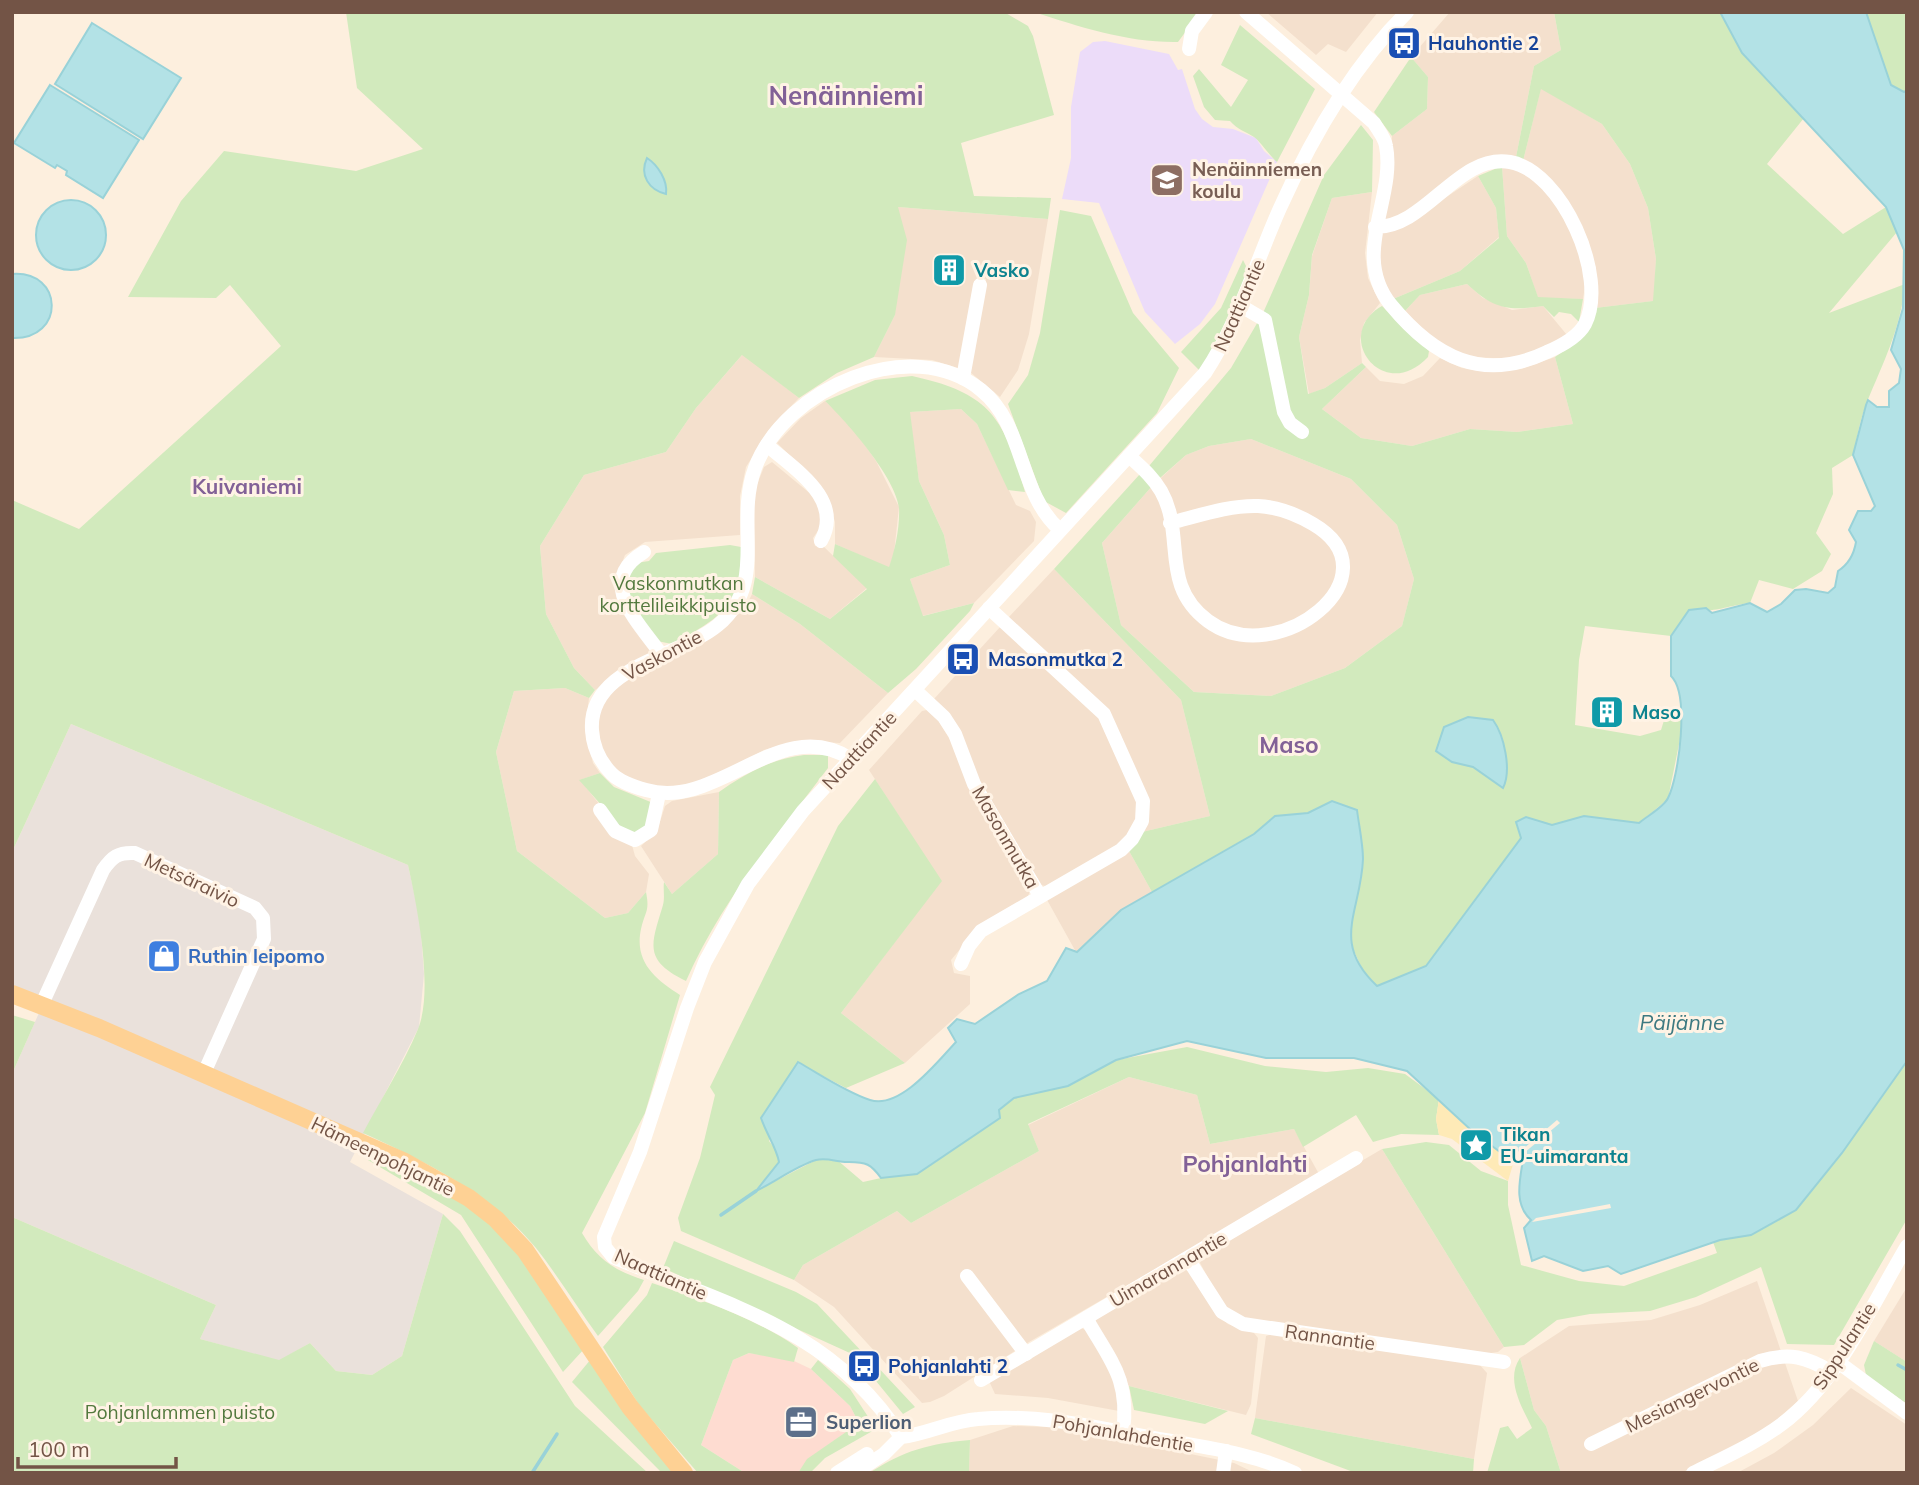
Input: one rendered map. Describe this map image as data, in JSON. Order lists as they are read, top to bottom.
{
  "streets": {
    "main road": ["Hämeenpohjantie"],
    "street": [
      "Naattiantie",
      "Vaskontie",
      "Masonmutka",
      "Metsäraivio",
      "Uimarannantie",
      "Rannantie",
      "Sippulantie",
      "Mesiangervontie",
      "Pohjanlahdentie"
    ]
  },
  "crossings": [
    ["Naattiantie", "Vaskontie"],
    ["Naattiantie", "Masonmutka"],
    ["Naattiantie", "Pohjanlahdentie"],
    ["Metsäraivio", "Hämeenpohjantie"],
    ["Uimarannantie", "Rannantie"],
    ["Sippulantie", "Mesiangervontie"]
  ],
  "districts": [
    "Nenäinniemi",
    "Kuivaniemi",
    "Maso",
    "Pohjanlahti"
  ],
  "water": ["Päijänne"],
  "parks": ["Vaskonmutkan korttelileikkipuisto", "Pohjanlammen puisto"],
  "places": {
    "bus stop": ["Hauhontie 2", "Masonmutka 2", "Pohjanlahti 2"],
    "school or university": ["Nenäinniemen koulu"],
    "building": ["Vasko", "Maso"],
    "shop": ["Ruthin leipomo"],
    "place": ["Tikan EU-uimaranta"],
    "office": ["Superlion"]
  },
  "scale_bar": "100 m"
}
